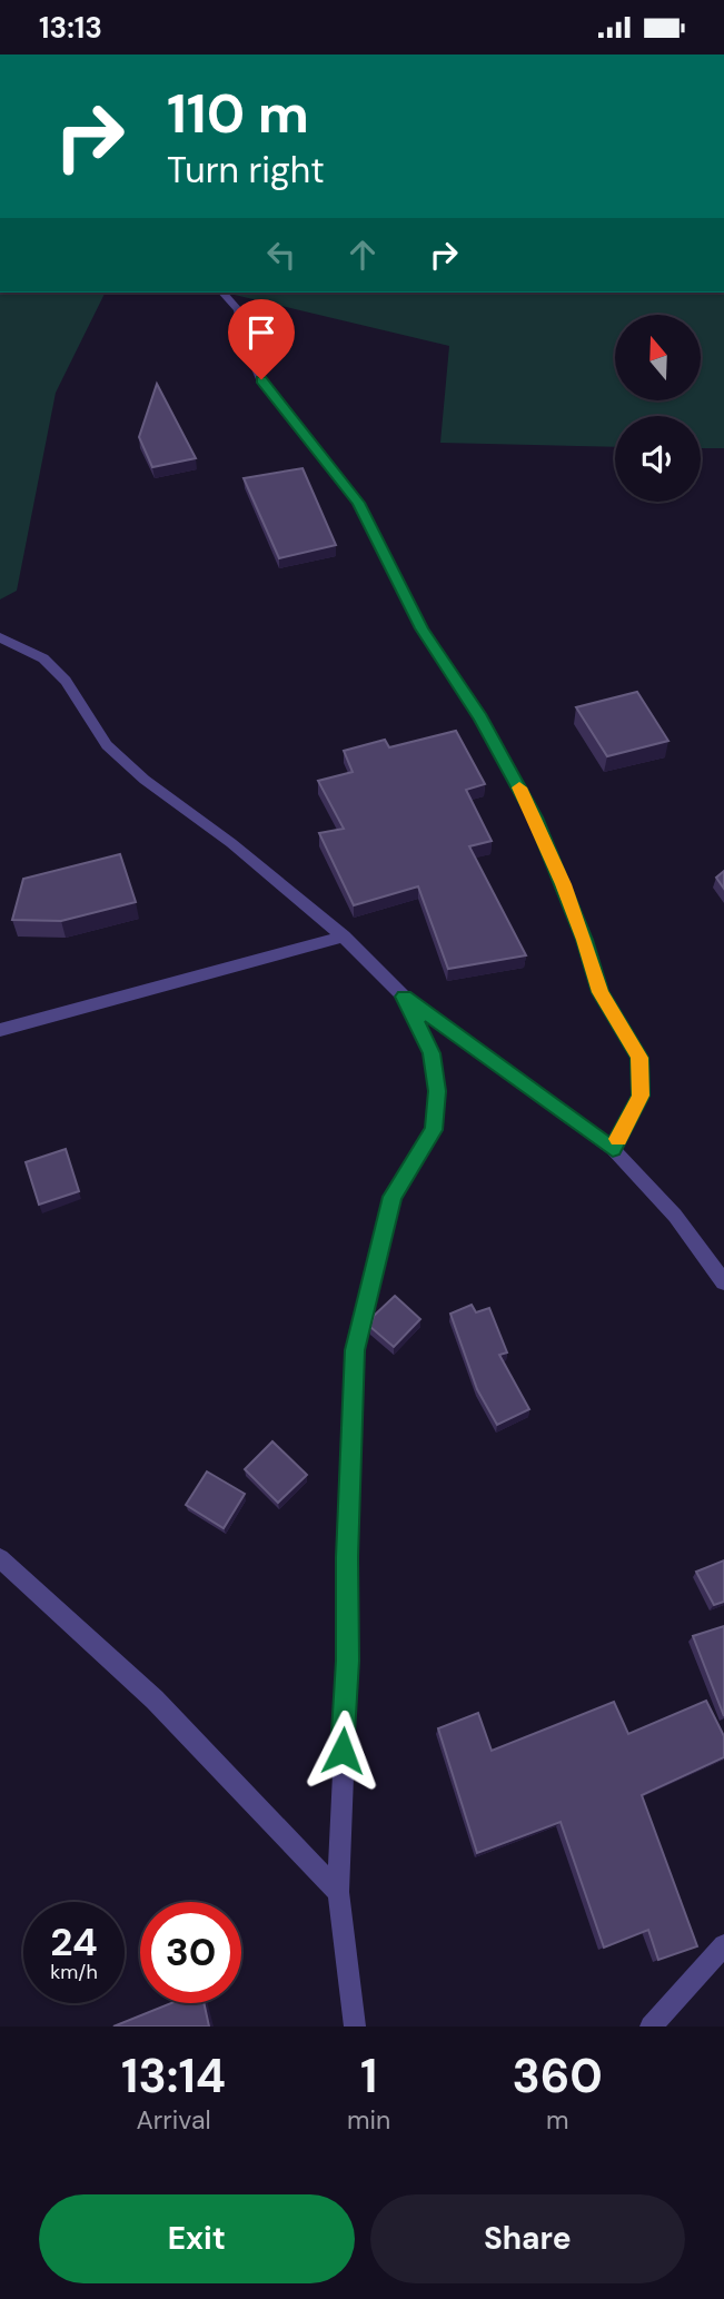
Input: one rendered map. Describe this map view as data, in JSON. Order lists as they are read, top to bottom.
{
  "north": "top",
  "page": {
    "status": "13:13",
    "turn": ["110 m", "Turn right"],
    "speed": "24 km/h",
    "limit": "30",
    "eta": [
      "13:14",
      "Arrival",
      "1",
      "min",
      "360",
      "m"
    ],
    "buttons": ["Exit", "Share"]
  }
}
